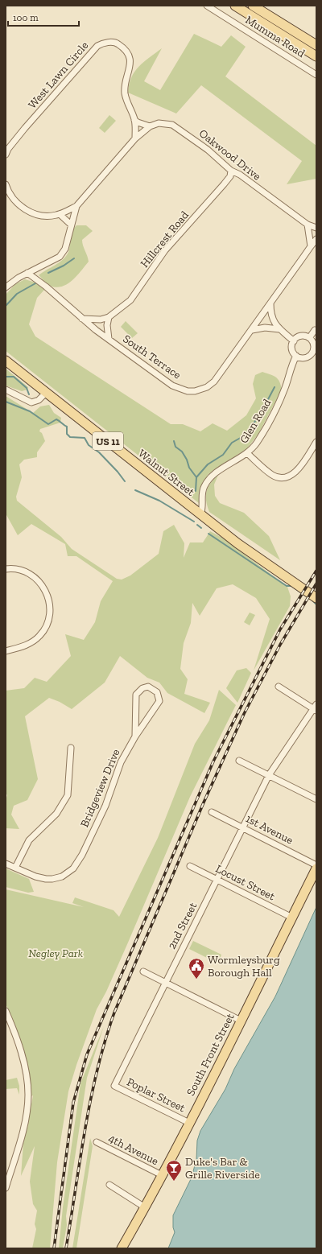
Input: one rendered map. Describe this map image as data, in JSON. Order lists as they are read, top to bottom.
{
  "streets": {
    "main road": ["US 11", "Walnut Street", "South Front Street"],
    "street": [
      "Mumma Road",
      "West Lawn Circle",
      "Oakwood Drive",
      "Hillcrest Road",
      "South Terrace",
      "Glen Road",
      "Bridgeview Drive",
      "1st Avenue",
      "Locust Street",
      "2nd Street",
      "Poplar Street",
      "4th Avenue"
    ]
  },
  "crossings": [
    ["Oakwood Drive", "Hillcrest Road"],
    ["Glen Road", "Walnut Street"],
    ["1st Avenue", "2nd Street"],
    ["Locust Street", "2nd Street"],
    ["Locust Street", "South Front Street"],
    ["2nd Street", "Poplar Street"],
    ["South Front Street", "Poplar Street"],
    ["South Front Street", "4th Avenue"]
  ],
  "parks": ["Negley Park"],
  "places": {
    "public building": ["Wormleysburg Borough Hall"],
    "bar": ["Duke's Bar & Grille Riverside"]
  },
  "scale_bar": "100 m"
}
